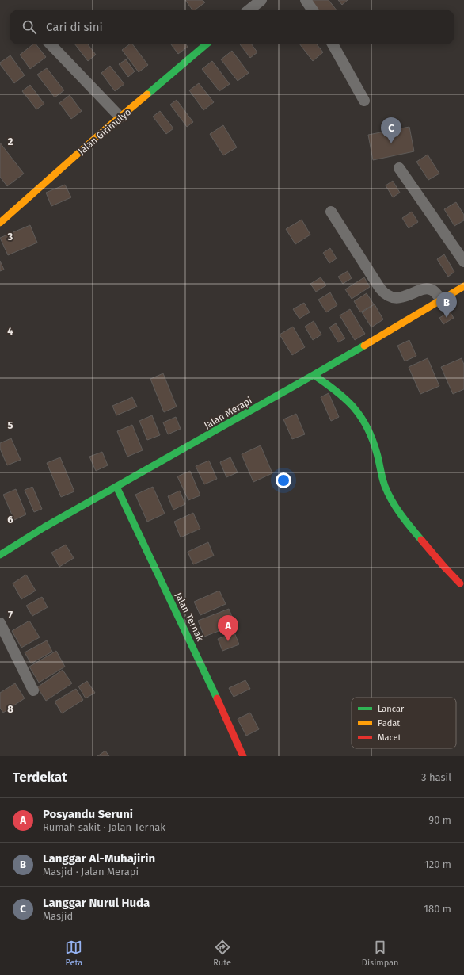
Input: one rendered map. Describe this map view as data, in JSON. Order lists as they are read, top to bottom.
{
  "streets": {
    "street": ["Jalan Girimulyo", "Jalan Merapi", "Jalan Ternak"]
  },
  "crossings": [
    ["Jalan Merapi", "Jalan Ternak"]
  ],
  "legend": ["Lancar", "Padat", "Macet"],
  "page": {
    "search": "Cari di sini",
    "pins": ["C", "B", "A"],
    "heading": ["Terdekat", "3 hasil"],
    "list": [
      {
        "mark": "A",
        "name": "Posyandu Seruni",
        "note": "Rumah sakit · Jalan Ternak",
        "value": "90 m"
      },
      {
        "mark": "B",
        "name": "Langgar Al-Muhajirin",
        "note": "Masjid · Jalan Merapi",
        "value": "120 m"
      },
      {
        "mark": "C",
        "name": "Langgar Nurul Huda",
        "note": "Masjid",
        "value": "180 m"
      }
    ],
    "nav": ["Peta", "Rute", "Disimpan"]
  },
  "grid": {
    "rows": [
      "2",
      "3",
      "4",
      "5",
      "6",
      "7",
      "8"
    ]
  }
}
